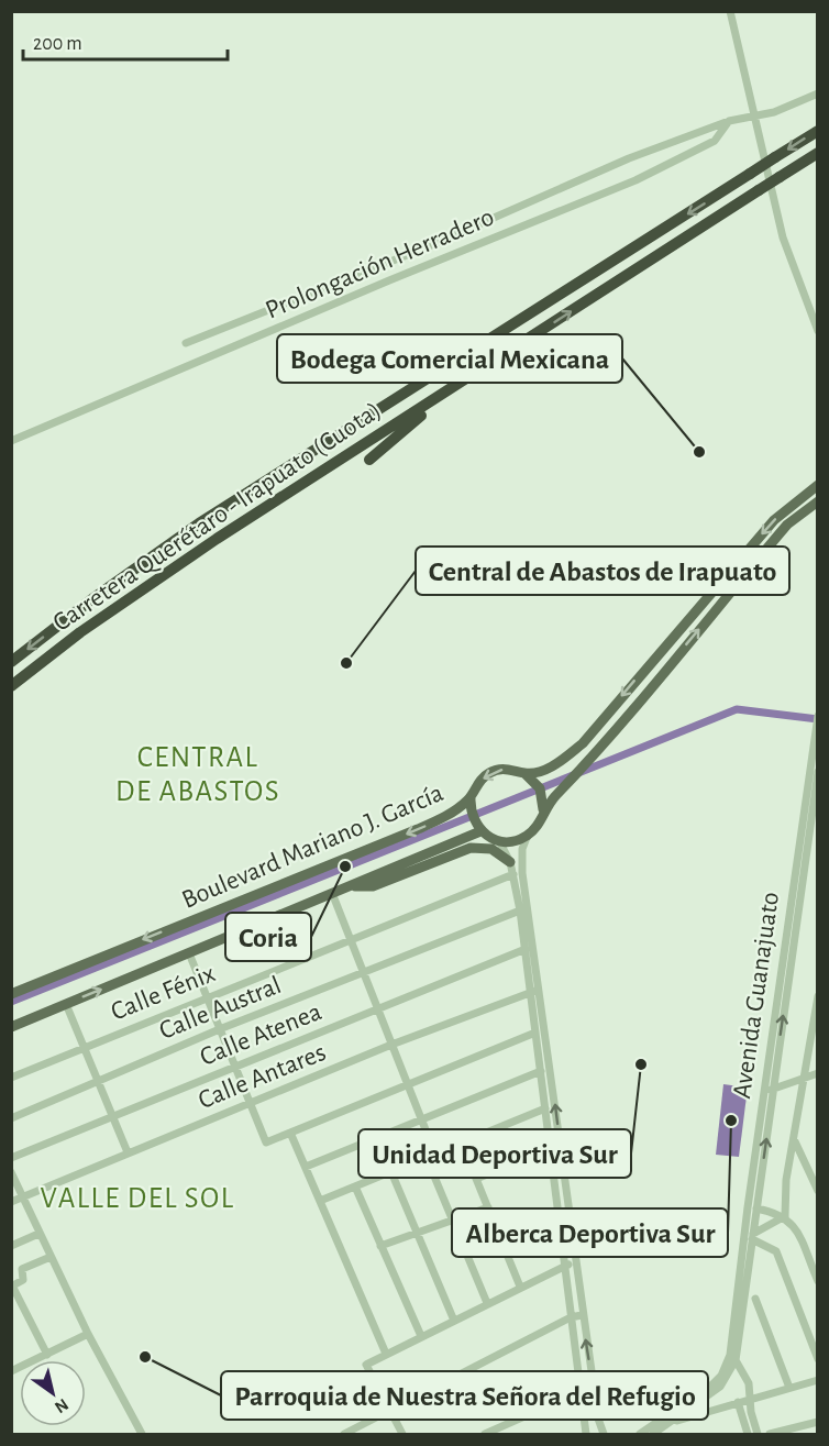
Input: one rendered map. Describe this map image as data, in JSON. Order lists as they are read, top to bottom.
{
  "streets": {
    "highway": ["Carretera Querétaro - Irapuato (Cuota)"],
    "main road": ["Boulevard Mariano J. García"],
    "street": [
      "Prolongación Herradero",
      "Calle Fénix",
      "Avenida Guanajuato",
      "Calle Austral",
      "Calle Atenea",
      "Calle Antares"
    ]
  },
  "districts": ["CENTRAL DE ABASTOS", "VALLE DEL SOL"],
  "places": [
    "Bodega Comercial Mexicana",
    "Central de Abastos de Irapuato",
    "Coria",
    "Unidad Deportiva Sur",
    "Alberca Deportiva Sur",
    "Parroquia de Nuestra Señora del Refugio"
  ],
  "scale_bar": "200 m",
  "north": "bottom right"
}
